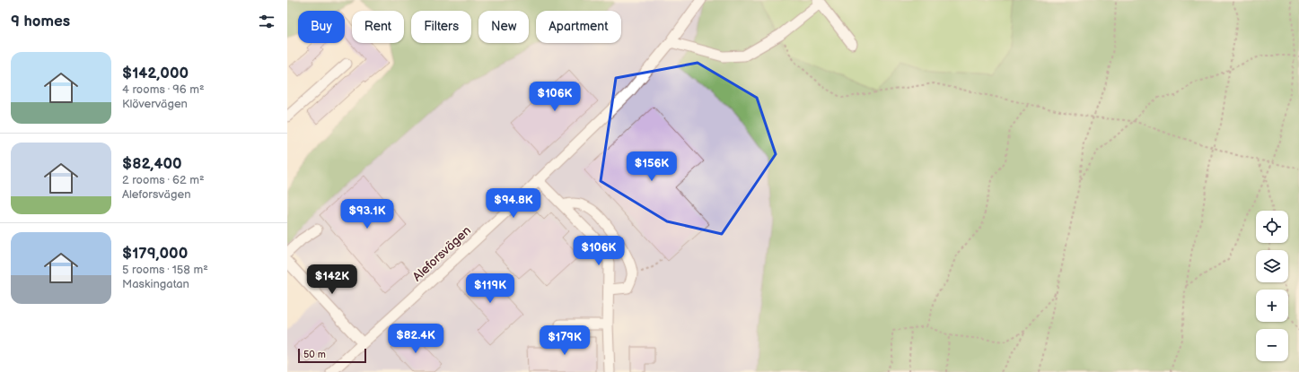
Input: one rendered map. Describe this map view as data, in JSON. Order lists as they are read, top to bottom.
{
  "streets": {
    "street": ["Aleforsvägen"]
  },
  "scale_bar": "50 m",
  "page": {
    "heading": "9 homes",
    "chip": [
      "Buy",
      "Rent",
      "Filters",
      "New",
      "Apartment"
    ],
    "list": [
      {
        "name": "$142,000",
        "note": "4 rooms · 96 m² · Klövervägen"
      },
      {
        "name": "$82,400",
        "note": "2 rooms · 62 m² · Aleforsvägen"
      },
      {
        "name": "$179,000",
        "note": "5 rooms · 158 m² · Maskingatan"
      }
    ],
    "price": [
      "$106K",
      "$156K",
      "$94.8K",
      "$93.1K",
      "$106K",
      "$142K",
      "$119K",
      "$82.4K",
      "$179K"
    ],
    "map_buttons": ["+", "−"],
    "scale": "50 m"
  }
}
